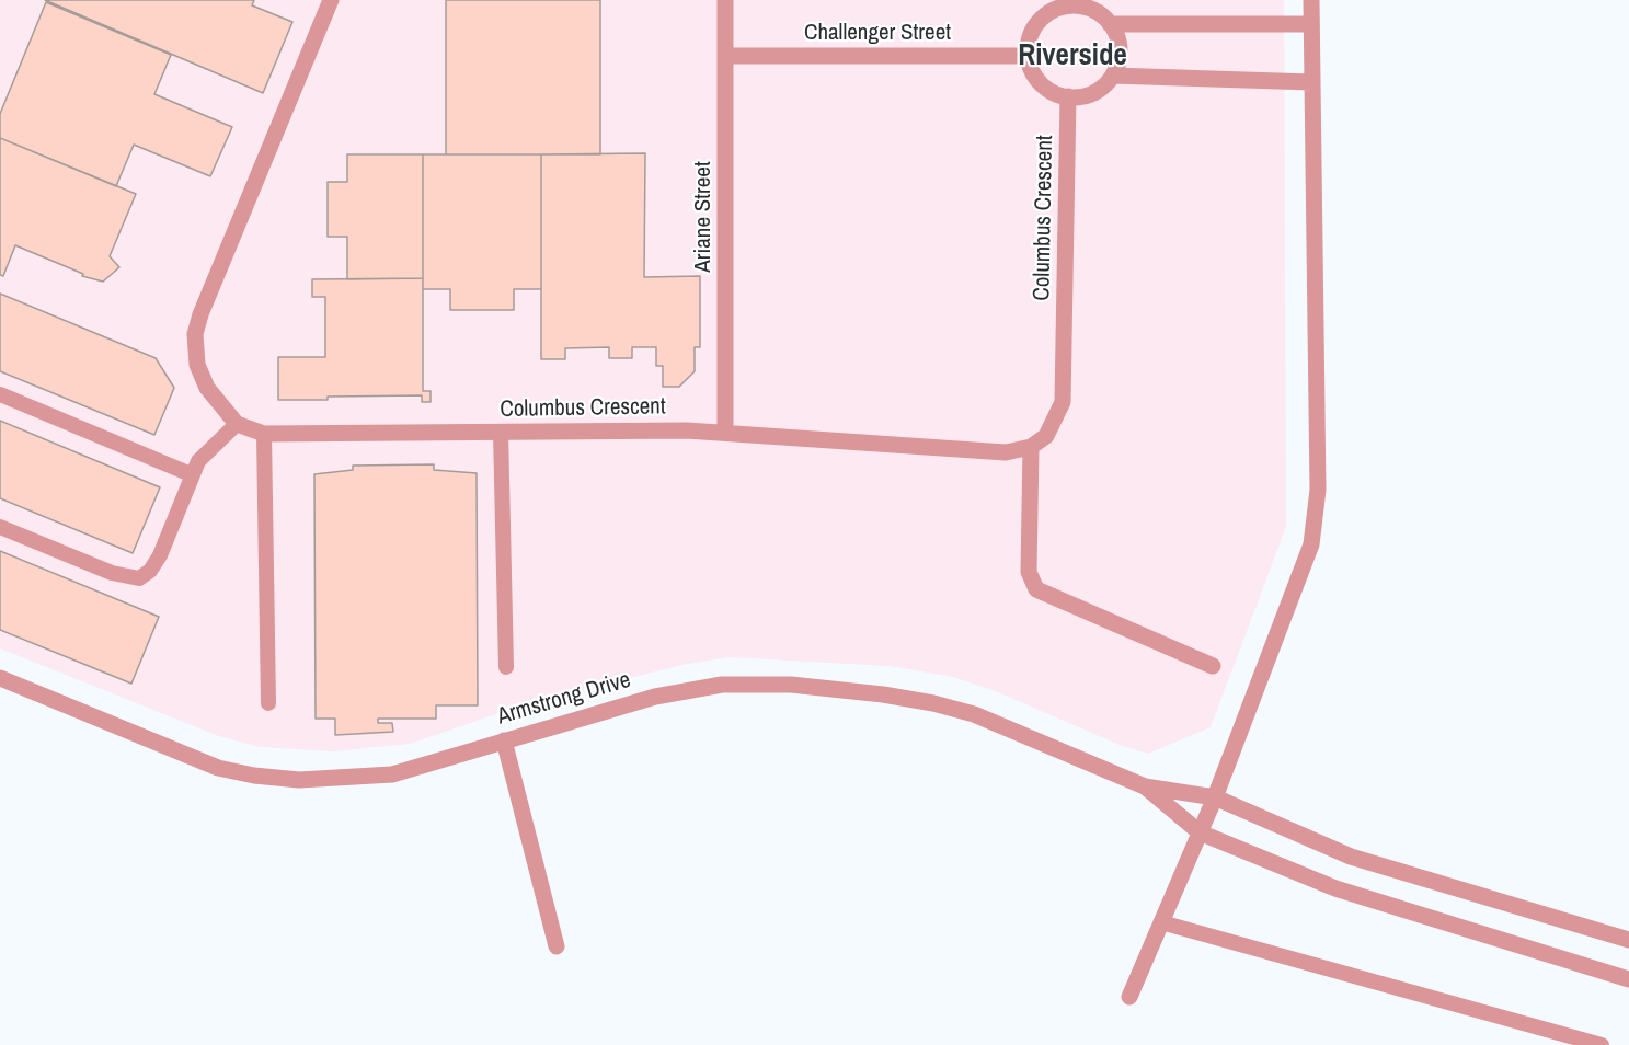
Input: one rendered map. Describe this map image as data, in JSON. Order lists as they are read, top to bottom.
{
  "streets": {
    "street": [
      "Challenger Street",
      "Ariane Street",
      "Columbus Crescent",
      "Armstrong Drive"
    ]
  },
  "crossings": [
    ["Challenger Street", "Ariane Street"],
    ["Challenger Street", "Columbus Crescent"],
    ["Ariane Street", "Columbus Crescent"]
  ],
  "districts": ["Riverside"]
}
